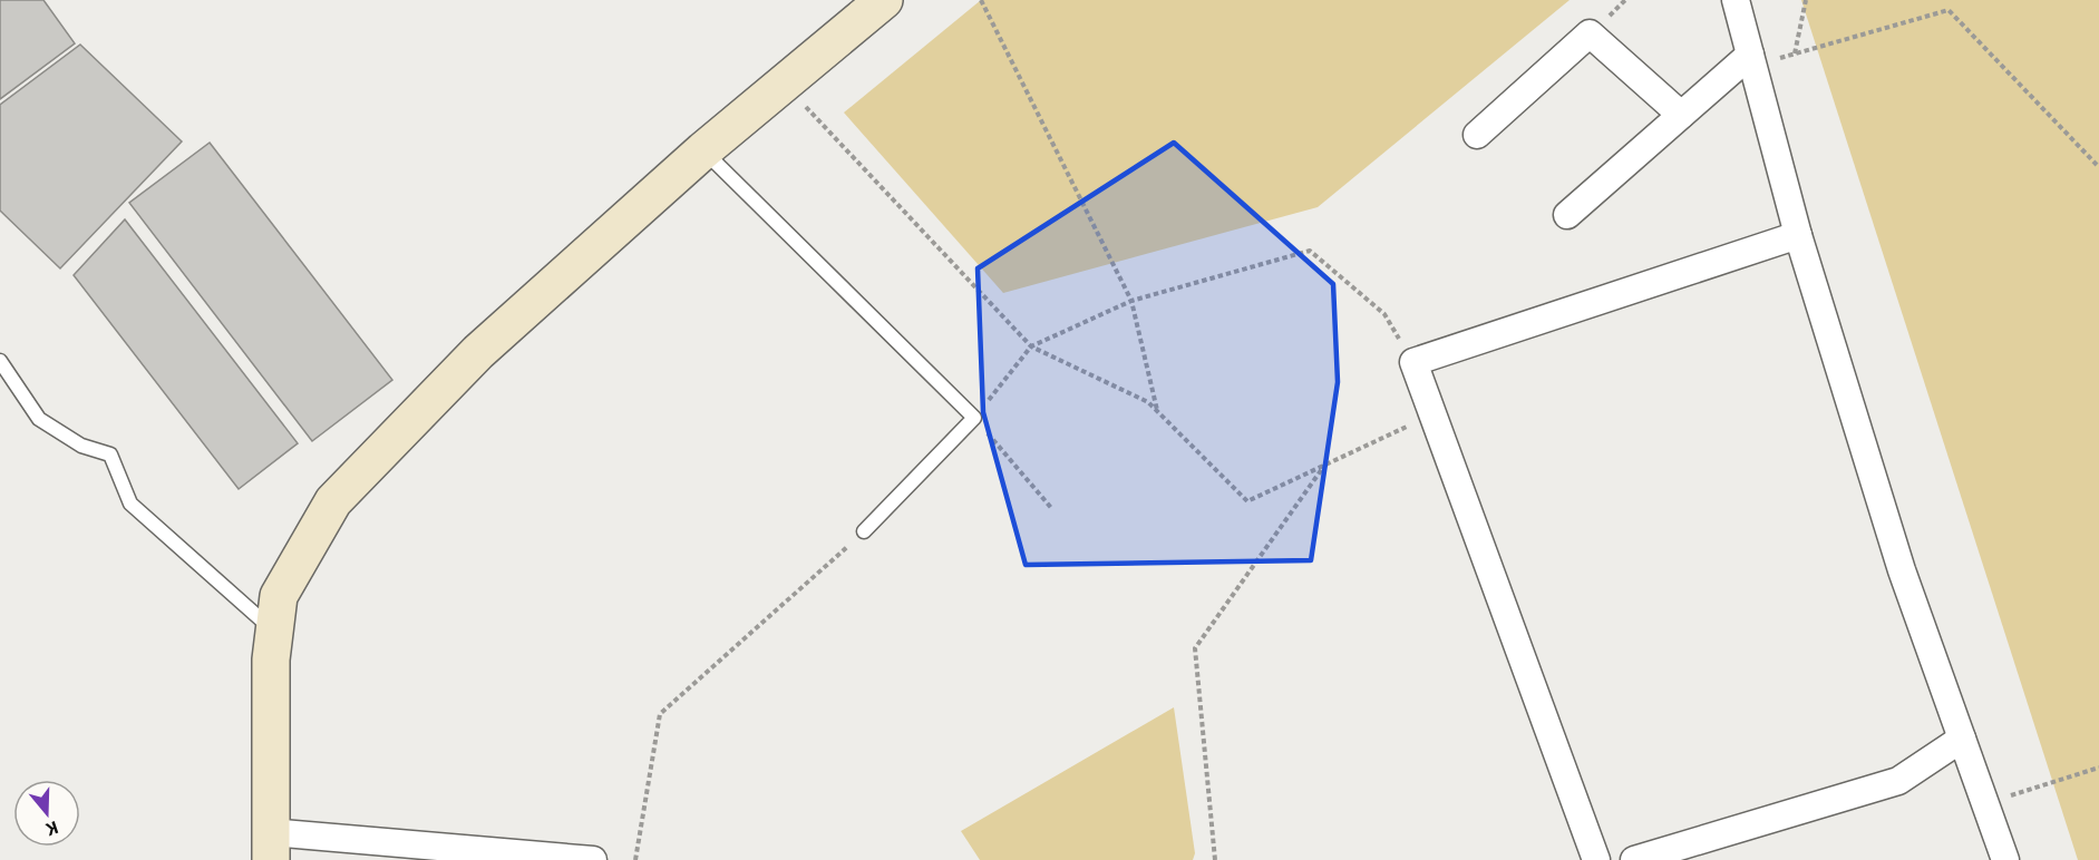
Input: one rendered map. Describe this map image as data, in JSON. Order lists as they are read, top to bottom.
{
  "north": "bottom"
}
